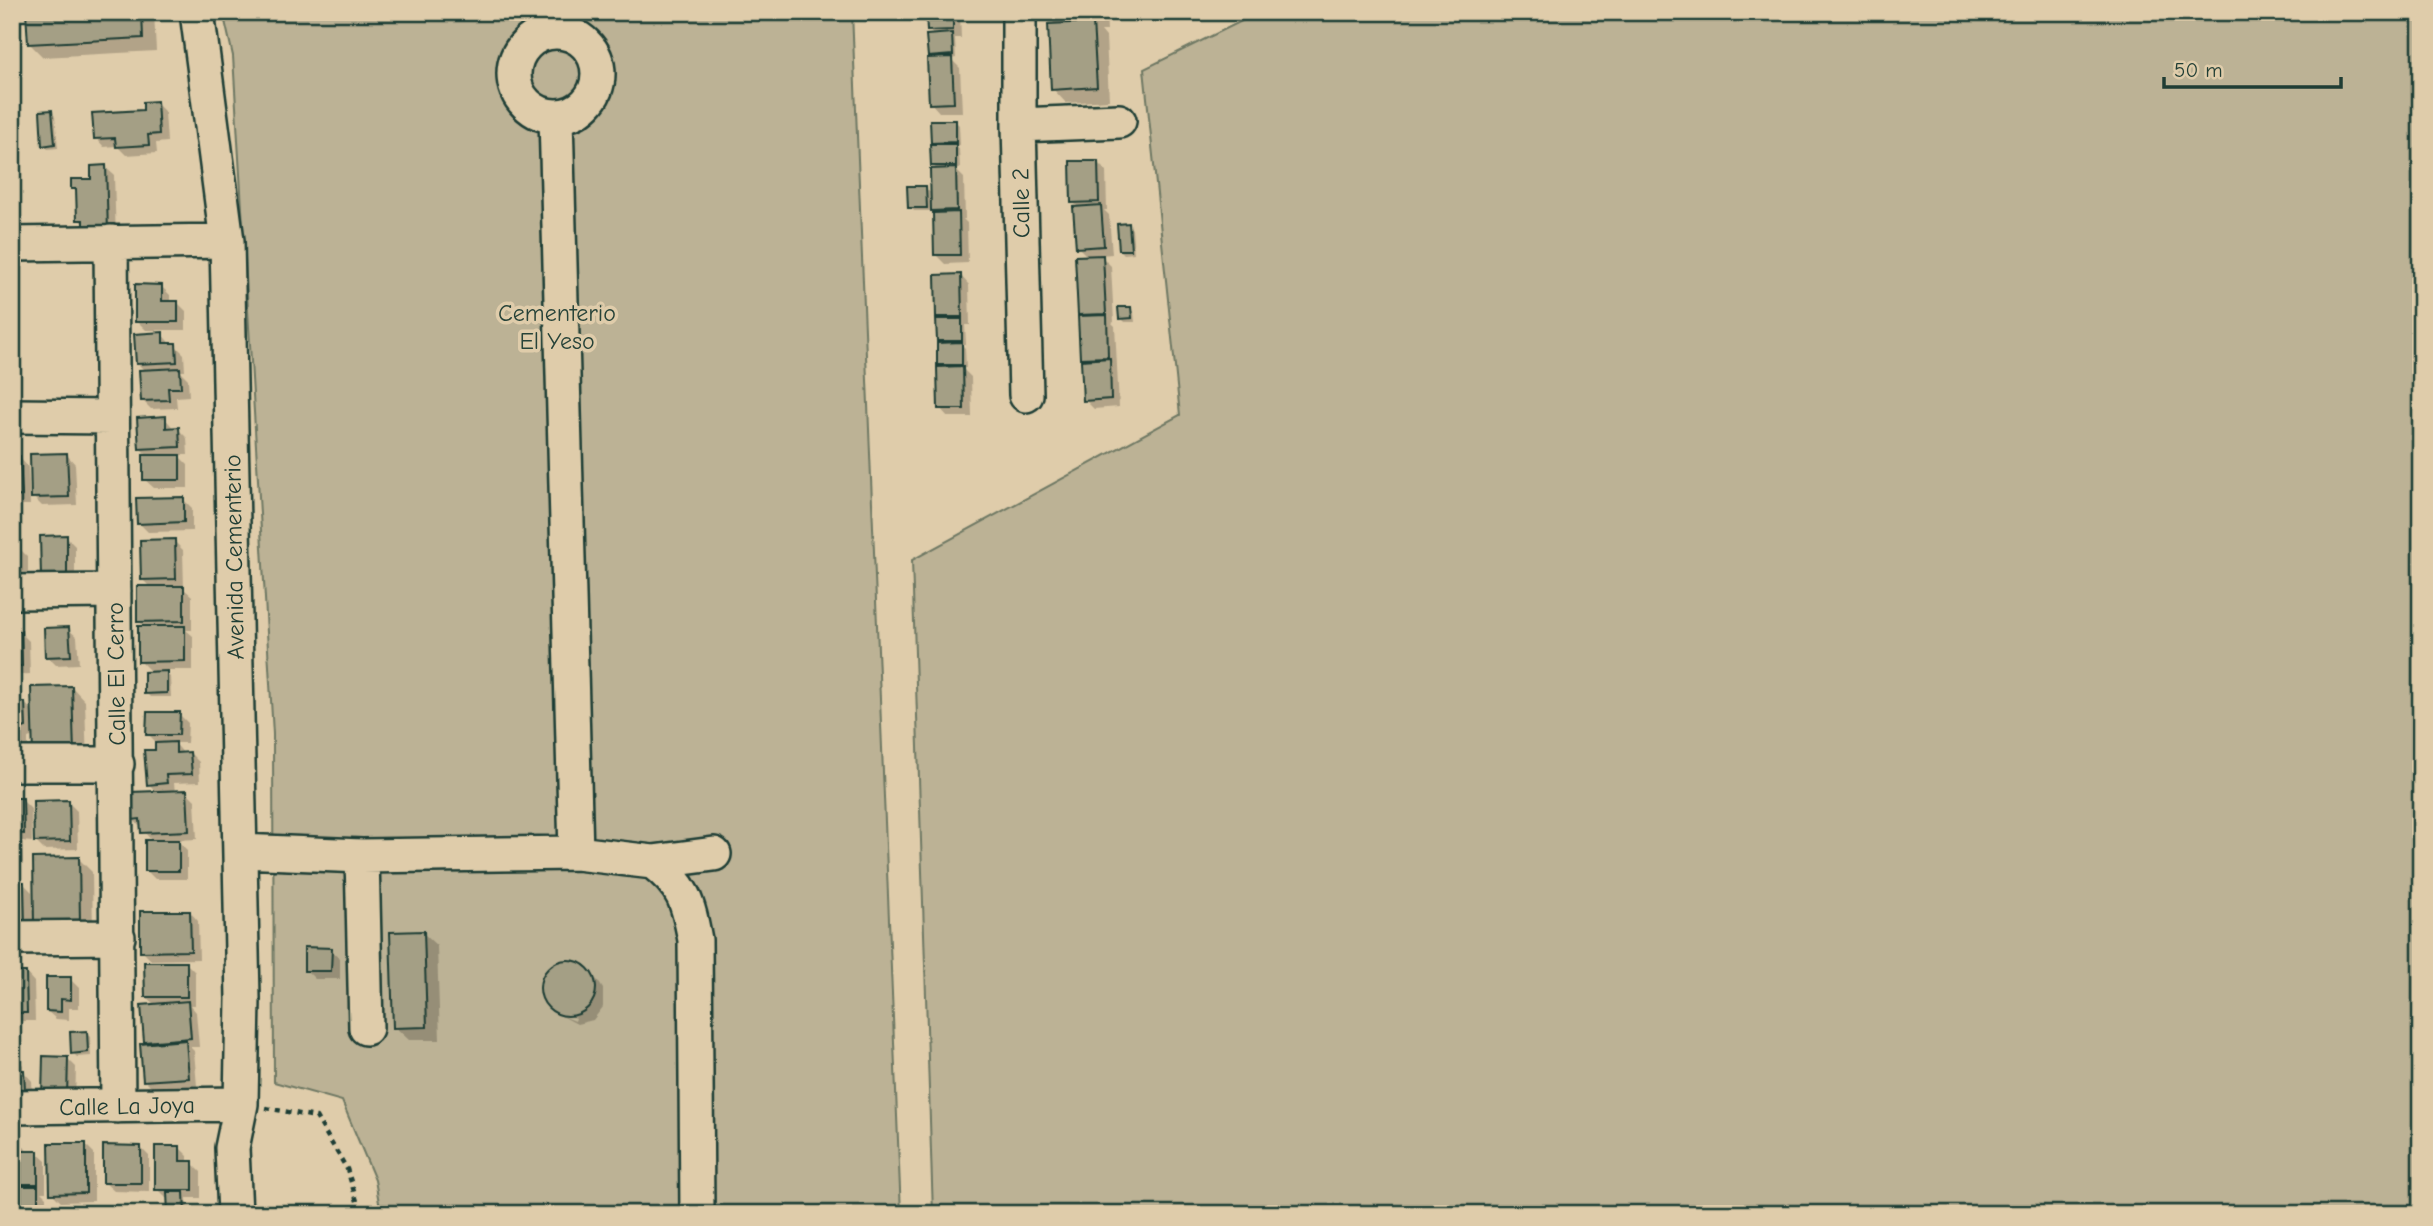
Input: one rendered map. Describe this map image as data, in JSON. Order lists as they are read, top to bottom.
{
  "streets": {
    "street": [
      "Calle 2",
      "Avenida Cementerio",
      "Calle El Cerro",
      "Calle La Joya"
    ]
  },
  "crossings": [
    ["Avenida Cementerio", "Calle La Joya"],
    ["Calle El Cerro", "Calle La Joya"]
  ],
  "parks": ["Cementerio El Yeso"],
  "scale_bar": "50 m"
}
